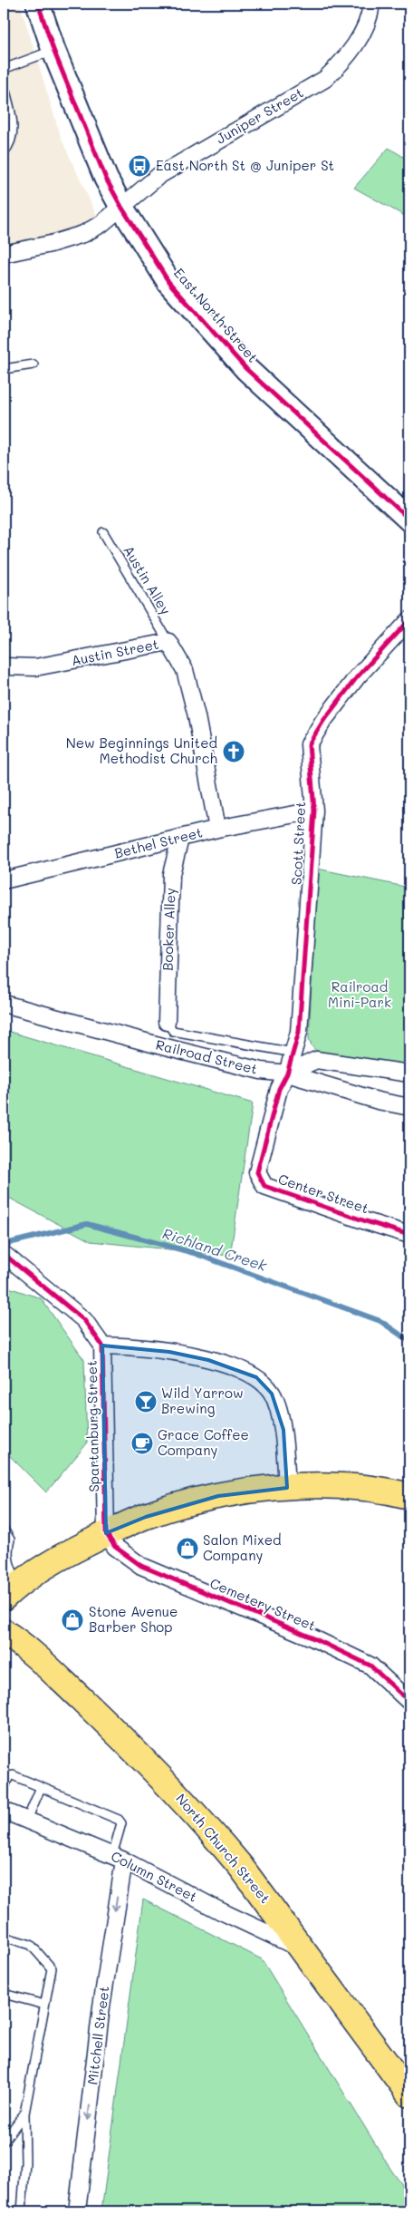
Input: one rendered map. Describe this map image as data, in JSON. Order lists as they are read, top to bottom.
{
  "streets": {
    "main road": ["East North Street", "North Church Street"],
    "street": [
      "Juniper Street",
      "Austin Street",
      "Bethel Street",
      "Scott Street",
      "Booker Alley",
      "Railroad Street",
      "Center Street",
      "Spartanburg Street",
      "Cemetery Street",
      "Column Street",
      "Mitchell Street"
    ],
    "lane": ["Austin Alley"]
  },
  "crossings": [
    ["Juniper Street", "East North Street"],
    ["Austin Alley", "Austin Street"],
    ["Austin Street", "Bethel Street"],
    ["Bethel Street", "Scott Street"],
    ["Bethel Street", "Booker Alley"],
    ["Scott Street", "Railroad Street"],
    ["Scott Street", "Center Street"],
    ["Railroad Street", "Center Street"],
    ["Spartanburg Street", "Cemetery Street"],
    ["North Church Street", "Column Street"],
    ["Column Street", "Mitchell Street"]
  ],
  "one_way": ["Mitchell Street"],
  "water": ["Richland Creek"],
  "parks": ["Railroad Mini-Park"],
  "places": {
    "bus stop": ["East North St @ Juniper St"],
    "church": ["New Beginnings United Methodist Church"],
    "bar": ["Wild Yarrow Brewing"],
    "cafe": ["Grace Coffee Company"],
    "shop": ["Salon Mixed Company", "Stone Avenue Barber Shop"]
  }
}
